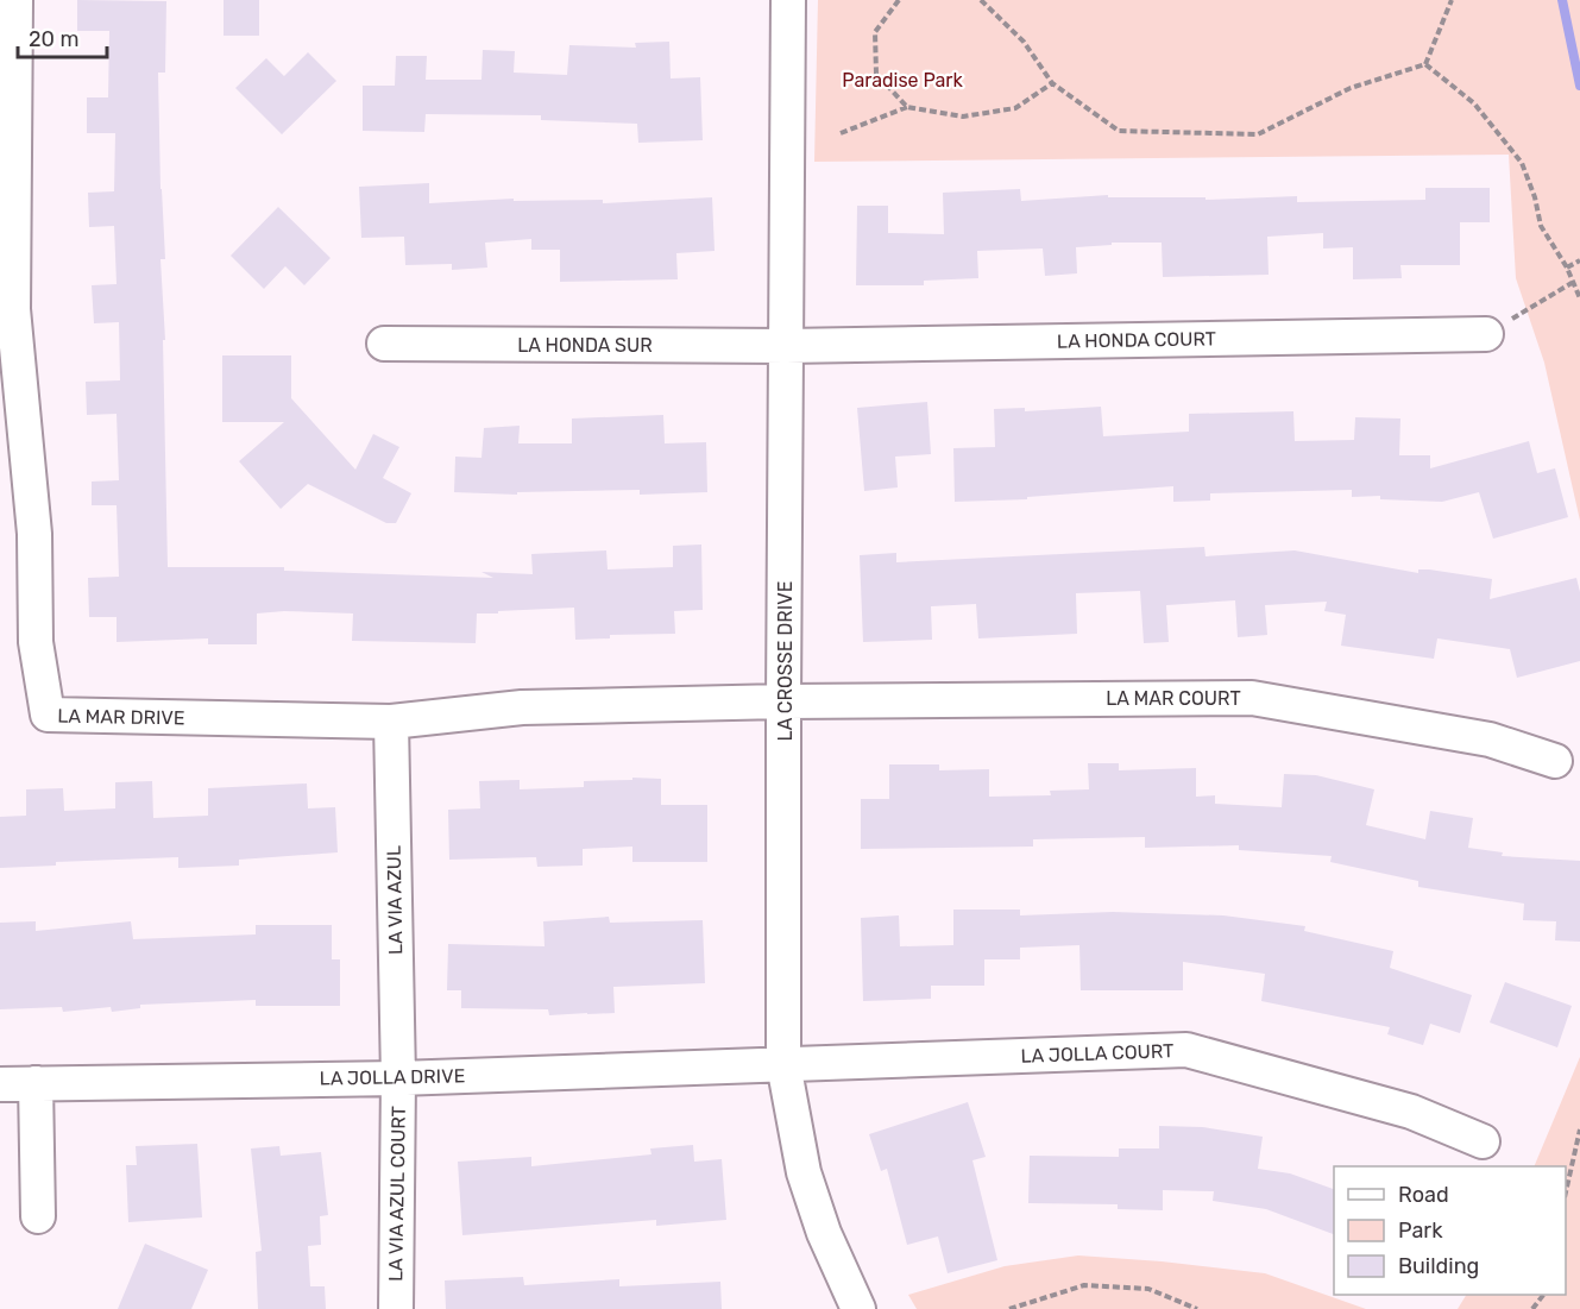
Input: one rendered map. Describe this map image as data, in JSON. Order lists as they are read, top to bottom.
{
  "streets": {
    "street": [
      "LA HONDA COURT",
      "LA HONDA SUR",
      "LA CROSSE DRIVE",
      "LA MAR COURT",
      "LA MAR DRIVE",
      "LA VIA AZUL",
      "LA JOLLA COURT",
      "LA JOLLA DRIVE",
      "LA VIA AZUL COURT"
    ]
  },
  "crossings": [
    ["LA HONDA COURT", "LA HONDA SUR"],
    ["LA HONDA COURT", "LA CROSSE DRIVE"],
    ["LA HONDA SUR", "LA CROSSE DRIVE"],
    ["LA CROSSE DRIVE", "LA MAR COURT"],
    ["LA CROSSE DRIVE", "LA MAR DRIVE"],
    ["LA CROSSE DRIVE", "LA JOLLA COURT"],
    ["LA CROSSE DRIVE", "LA JOLLA DRIVE"],
    ["LA MAR COURT", "LA MAR DRIVE"],
    ["LA MAR DRIVE", "LA VIA AZUL"],
    ["LA VIA AZUL", "LA JOLLA DRIVE"],
    ["LA VIA AZUL", "LA VIA AZUL COURT"],
    ["LA JOLLA COURT", "LA JOLLA DRIVE"],
    ["LA JOLLA DRIVE", "LA VIA AZUL COURT"]
  ],
  "parks": ["Paradise Park"],
  "legend": ["Road", "Park", "Building"],
  "scale_bar": "20 m"
}
